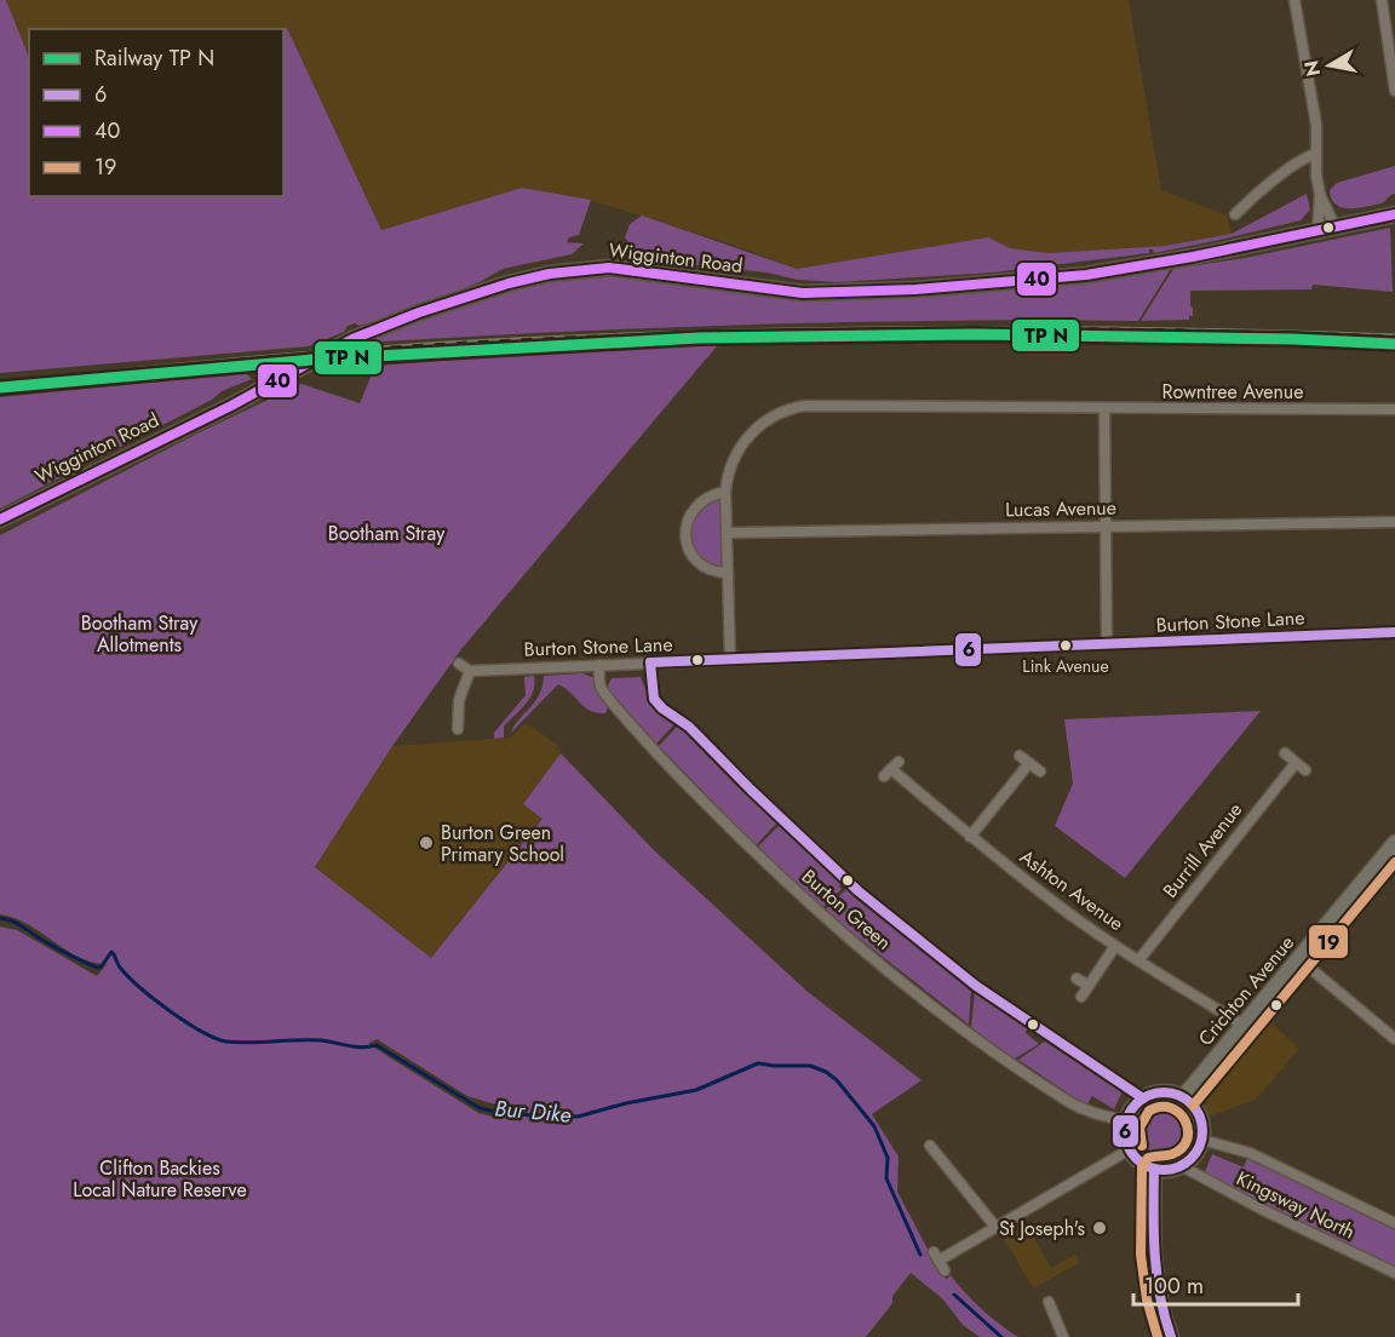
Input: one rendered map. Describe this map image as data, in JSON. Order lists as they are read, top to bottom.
{
  "streets": {
    "main road": ["Wigginton Road", "Crichton Avenue"],
    "street": [
      "Rowntree Avenue",
      "Lucas Avenue",
      "Burton Stone Lane",
      "Burrill Avenue",
      "Ashton Avenue",
      "Burton Green",
      "Kingsway North"
    ]
  },
  "crossings": [
    ["Rowntree Avenue", "Lucas Avenue"],
    ["Rowntree Avenue", "Burton Stone Lane"],
    ["Burton Stone Lane", "Burton Green"],
    ["Burrill Avenue", "Ashton Avenue"],
    ["Ashton Avenue", "Crichton Avenue"],
    ["Burton Green", "Crichton Avenue"],
    ["Burton Green", "Kingsway North"],
    ["Crichton Avenue", "Kingsway North"]
  ],
  "water": ["Bur Dike"],
  "parks": ["Bootham Stray", "Bootham Stray Allotments", "Clifton Backies Local Nature Reserve"],
  "places": ["Link Avenue", "Burton Green Primary School", "St Joseph's"],
  "lines": ["transit line 40", "transit line 6", "transit line 19"],
  "legend": [
    "Railway TP N",
    "6",
    "40",
    "19"
  ],
  "scale_bar": "100 m",
  "north": "left"
}
